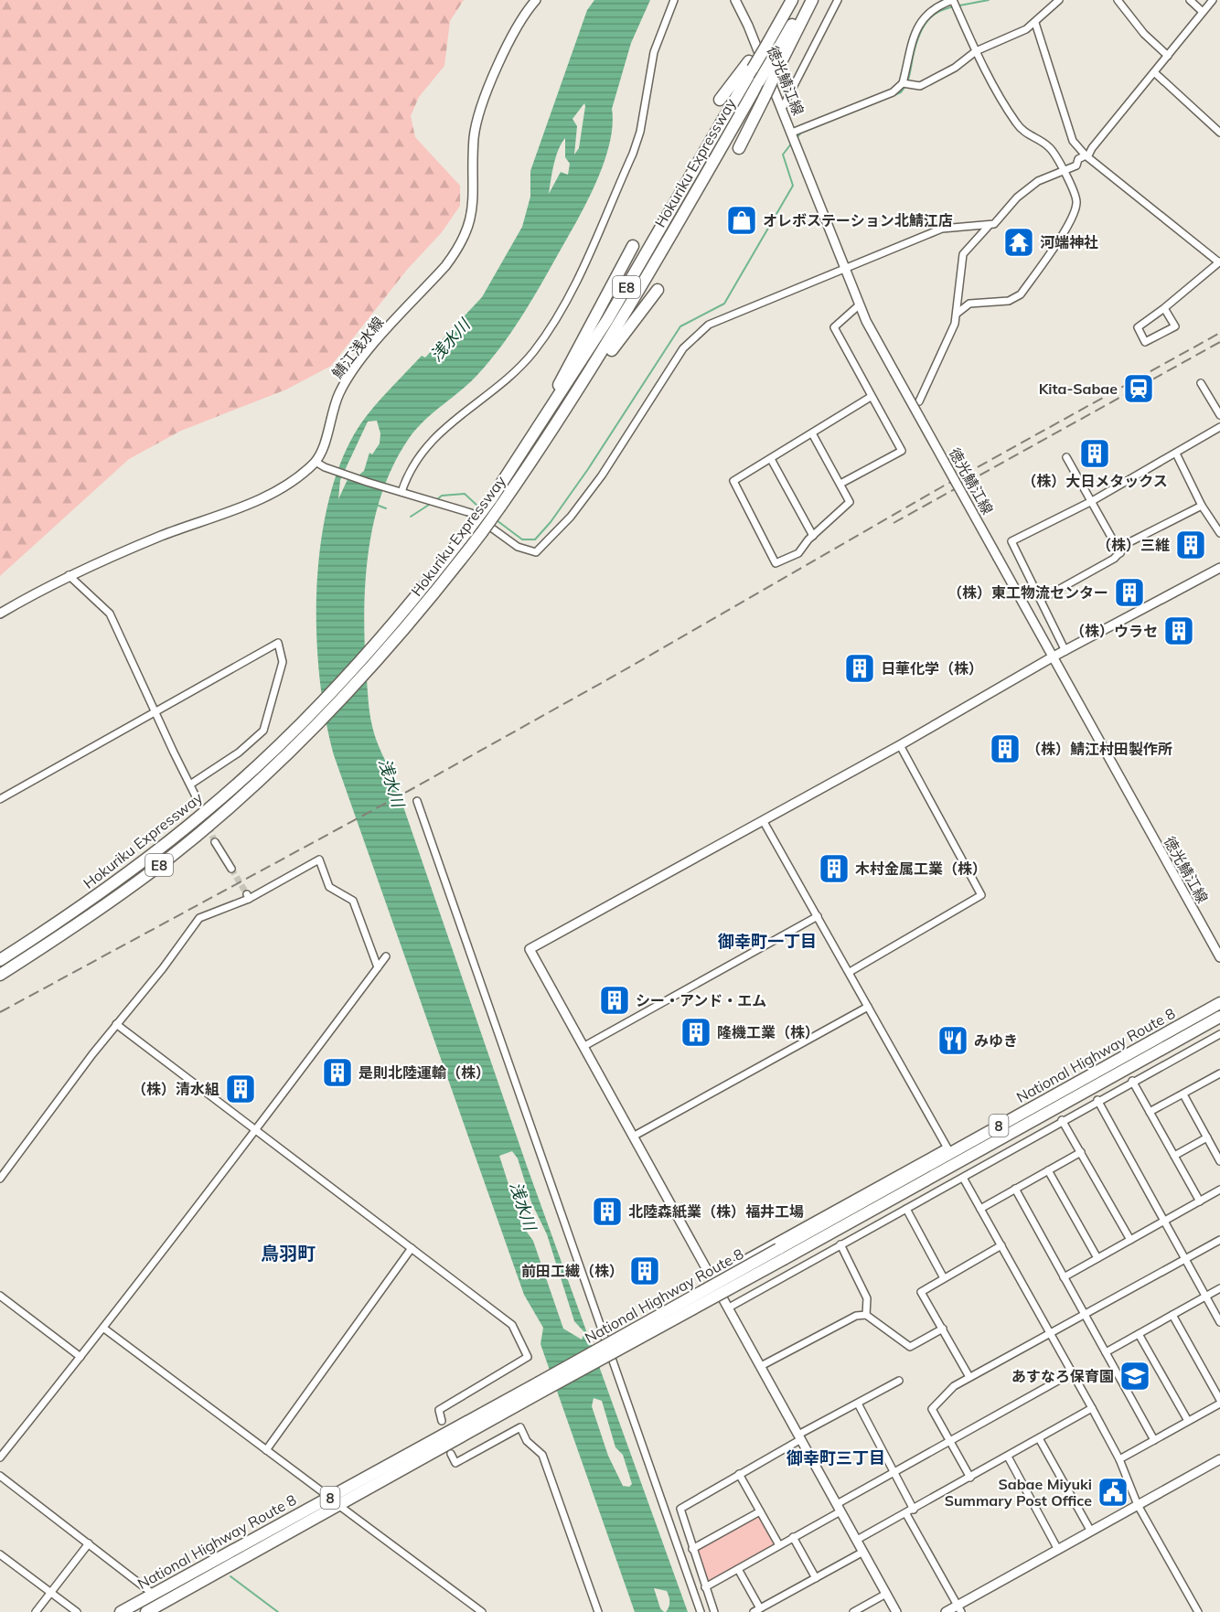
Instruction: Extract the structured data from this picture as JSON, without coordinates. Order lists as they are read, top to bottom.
{
  "streets": {
    "highway": [
      "Hokuriku Expressway",
      "E8",
      "National Highway Route 8",
      "8"
    ],
    "main road": ["徳光鯖江線", "鯖江浅水線"]
  },
  "districts": ["御幸町一丁目", "鳥羽町", "御幸町三丁目"],
  "water": ["浅水川"],
  "places": {
    "shop": ["オレボステーション北鯖江店"],
    "temple": ["河端神社"],
    "station": ["Kita-Sabae"],
    "building": [
      "（株）大日メタックス",
      "（株）三維",
      "（株）東工物流センター",
      "（株）ウラセ",
      "日華化学（株）",
      "（株）鯖江村田製作所",
      "木村金属工業（株）",
      "シー・アンド・エム",
      "隆機工業（株）",
      "是則北陸運輸（株）",
      "（株）清水組",
      "北陸森紙業（株）福井工場",
      "前田工繊（株）"
    ],
    "restaurant": ["みゆき"],
    "school or university": ["あすなろ保育園"],
    "public building": ["Sabae Miyuki Summary Post Office"]
  }
}
